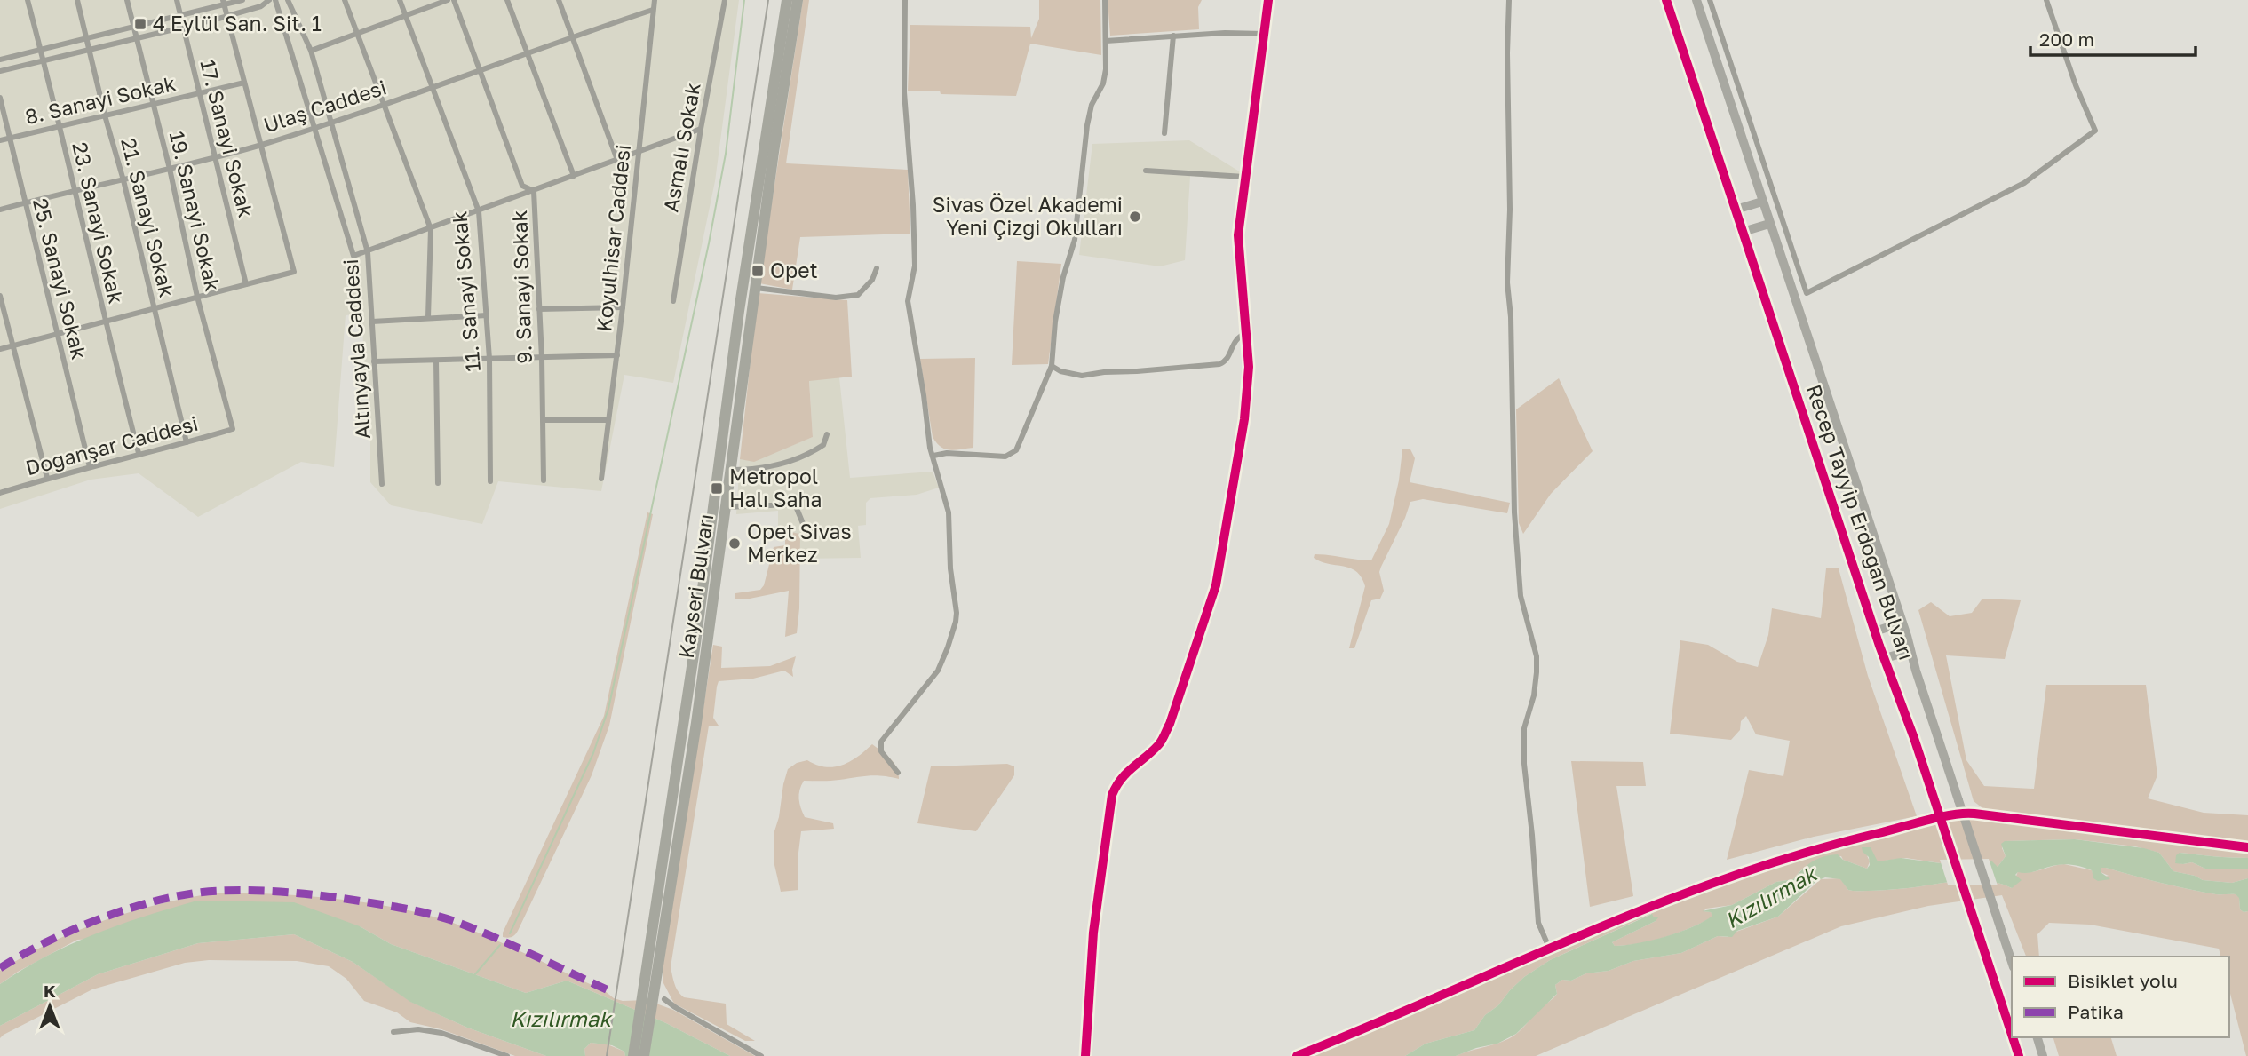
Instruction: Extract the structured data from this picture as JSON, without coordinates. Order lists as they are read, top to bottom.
{
  "streets": {
    "highway": ["Kayseri Bulvarı"],
    "street": [
      "8. Sanayi Sokak",
      "Ulaş Caddesi",
      "17. Sanayi Sokak",
      "Asmalı Sokak",
      "19. Sanayi Sokak",
      "21. Sanayi Sokak",
      "23. Sanayi Sokak",
      "Koyulhisar Caddesi",
      "25. Sanayi Sokak",
      "9. Sanayi Sokak",
      "11. Sanayi Sokak",
      "Altınyayla Caddesi",
      "Doğanşar Caddesi",
      "Recep Tayyip Erdoğan Bulvarı"
    ]
  },
  "crossings": [
    ["8. Sanayi Sokak", "17. Sanayi Sokak"],
    ["8. Sanayi Sokak", "19. Sanayi Sokak"],
    ["8. Sanayi Sokak", "21. Sanayi Sokak"],
    ["8. Sanayi Sokak", "23. Sanayi Sokak"],
    ["8. Sanayi Sokak", "25. Sanayi Sokak"],
    ["Ulaş Caddesi", "17. Sanayi Sokak"],
    ["Ulaş Caddesi", "19. Sanayi Sokak"],
    ["Ulaş Caddesi", "21. Sanayi Sokak"],
    ["Ulaş Caddesi", "23. Sanayi Sokak"],
    ["Ulaş Caddesi", "Koyulhisar Caddesi"],
    ["Ulaş Caddesi", "25. Sanayi Sokak"],
    ["Ulaş Caddesi", "9. Sanayi Sokak"],
    ["Ulaş Caddesi", "11. Sanayi Sokak"],
    ["Ulaş Caddesi", "Altınyayla Caddesi"],
    ["19. Sanayi Sokak", "Doğanşar Caddesi"],
    ["21. Sanayi Sokak", "Doğanşar Caddesi"],
    ["23. Sanayi Sokak", "Doğanşar Caddesi"],
    ["25. Sanayi Sokak", "Doğanşar Caddesi"]
  ],
  "water": ["Kızılırmak"],
  "places": {
    "transit": ["4 Eylül San. Sit. 1", "Opet", "Metropol Halı Saha"],
    "other": ["Sivas Özel Akademi Yeni Çizgi Okulları", "Opet Sivas Merkez"]
  },
  "legend": ["Bisiklet yolu", "Patika"],
  "scale_bar": "200 m",
  "north": "top"
}
